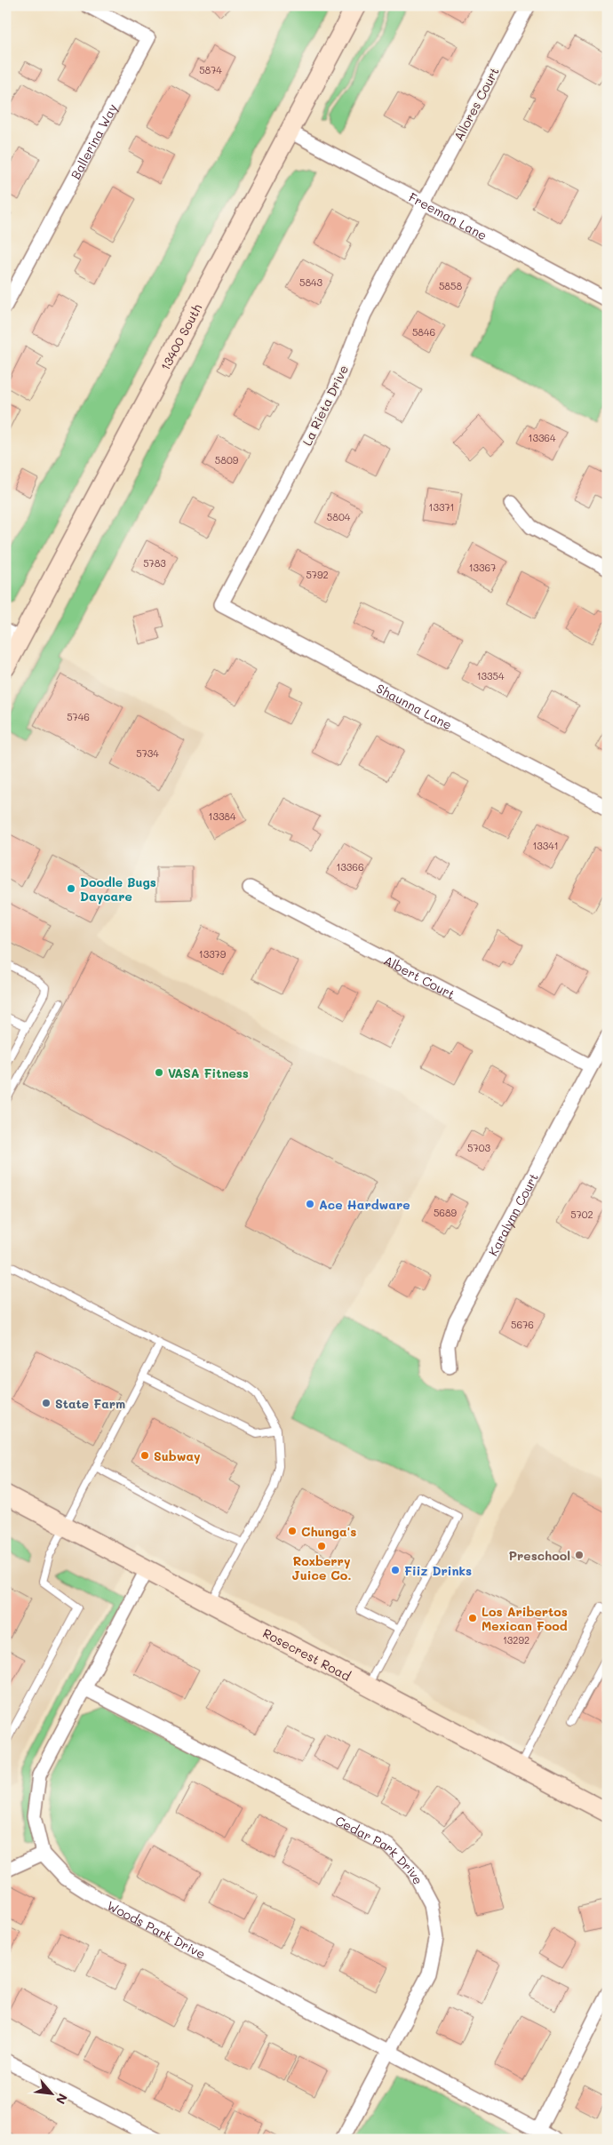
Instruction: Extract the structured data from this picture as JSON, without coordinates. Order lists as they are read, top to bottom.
{
  "streets": {
    "main road": ["13400 South", "Rosecrest Road"],
    "street": [
      "Allores Court",
      "Ballerina Way",
      "Freeman Lane",
      "La Rieta Drive",
      "Shaunna Lane",
      "Albert Court",
      "Karalynn Court",
      "Cedar Park Drive",
      "Woods Park Drive"
    ]
  },
  "crossings": [
    ["Allores Court", "Freeman Lane"],
    ["Allores Court", "La Rieta Drive"],
    ["Freeman Lane", "13400 South"],
    ["Freeman Lane", "La Rieta Drive"],
    ["La Rieta Drive", "Shaunna Lane"],
    ["Albert Court", "Karalynn Court"],
    ["Rosecrest Road", "Woods Park Drive"],
    ["Cedar Park Drive", "Woods Park Drive"]
  ],
  "places": [
    "Doodle Bugs Daycare",
    "VASA Fitness",
    "Ace Hardware",
    "State Farm",
    "Subway",
    "Chunga's",
    "Roxberry Juice Co.",
    "Preschool",
    "Fiiz Drinks",
    "Los Aribertos Mexican Food"
  ],
  "house_numbers": [
    "5874",
    "5843",
    "5858",
    "5846",
    "13364",
    "5809",
    "13371",
    "5804",
    "5783",
    "13367",
    "5792",
    "13354",
    "5746",
    "5734",
    "13384",
    "13341",
    "13366",
    "13379",
    "5703",
    "5689",
    "5702",
    "5676",
    "13292"
  ],
  "north": "bottom right"
}
